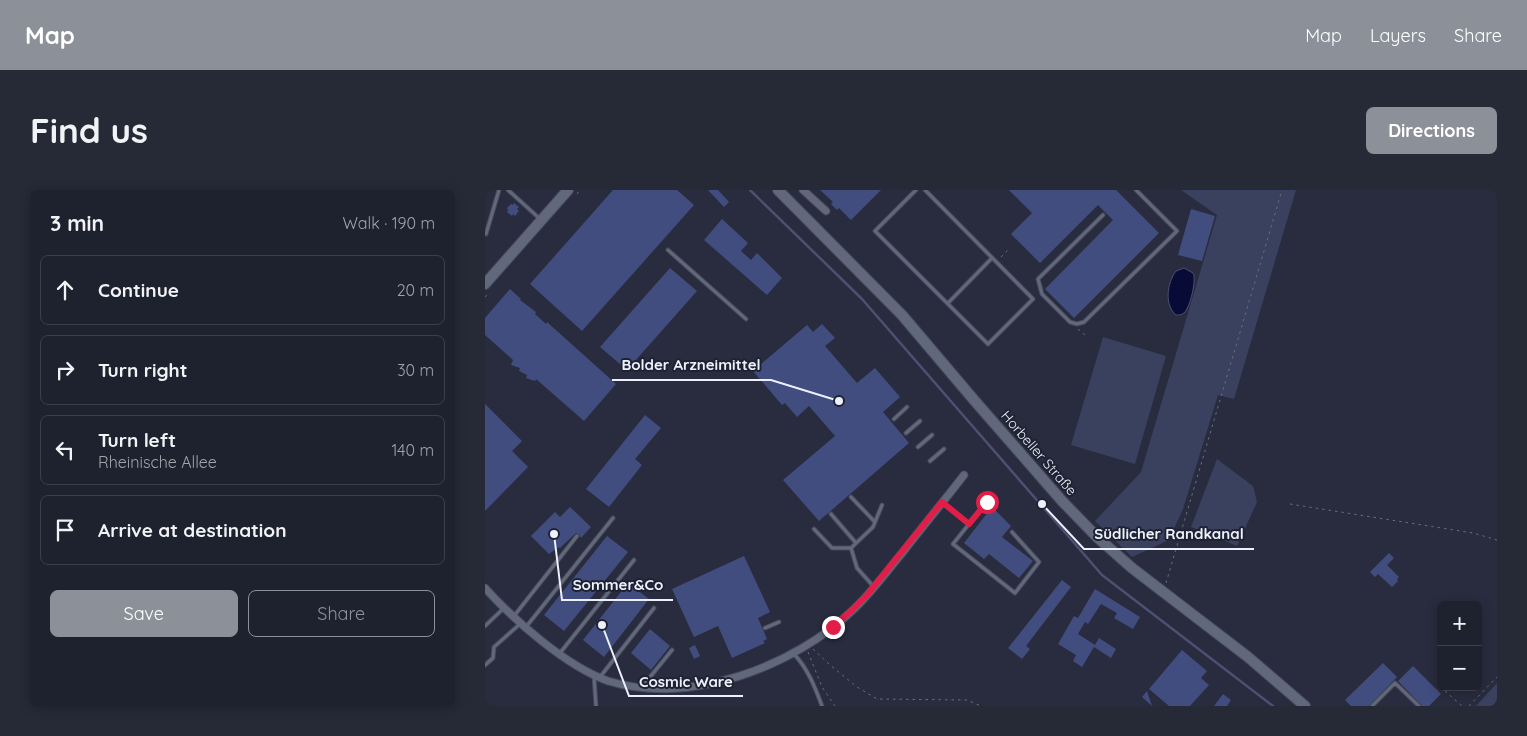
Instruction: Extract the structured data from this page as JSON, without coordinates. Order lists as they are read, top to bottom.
{
  "streets": {
    "main road": ["Horbeller Straße"]
  },
  "places": [
    "Bolder Arzneimittel",
    "Südlicher Randkanal",
    "Sommer&Co",
    "Cosmic Ware"
  ],
  "page": {
    "header": "Map",
    "nav": ["Map", "Layers", "Share"],
    "buttons": [
      "Directions",
      ["Save", "Share"]
    ],
    "title": "Find us",
    "heading": ["3 min", "Walk · 190 m"],
    "list": [
      ["Continue", "20 m"],
      ["Turn right", "30 m"],
      ["Turn left", "Rheinische Allee", "140 m"],
      "Arrive at destination"
    ],
    "map_buttons": ["+", "−"]
  }
}
